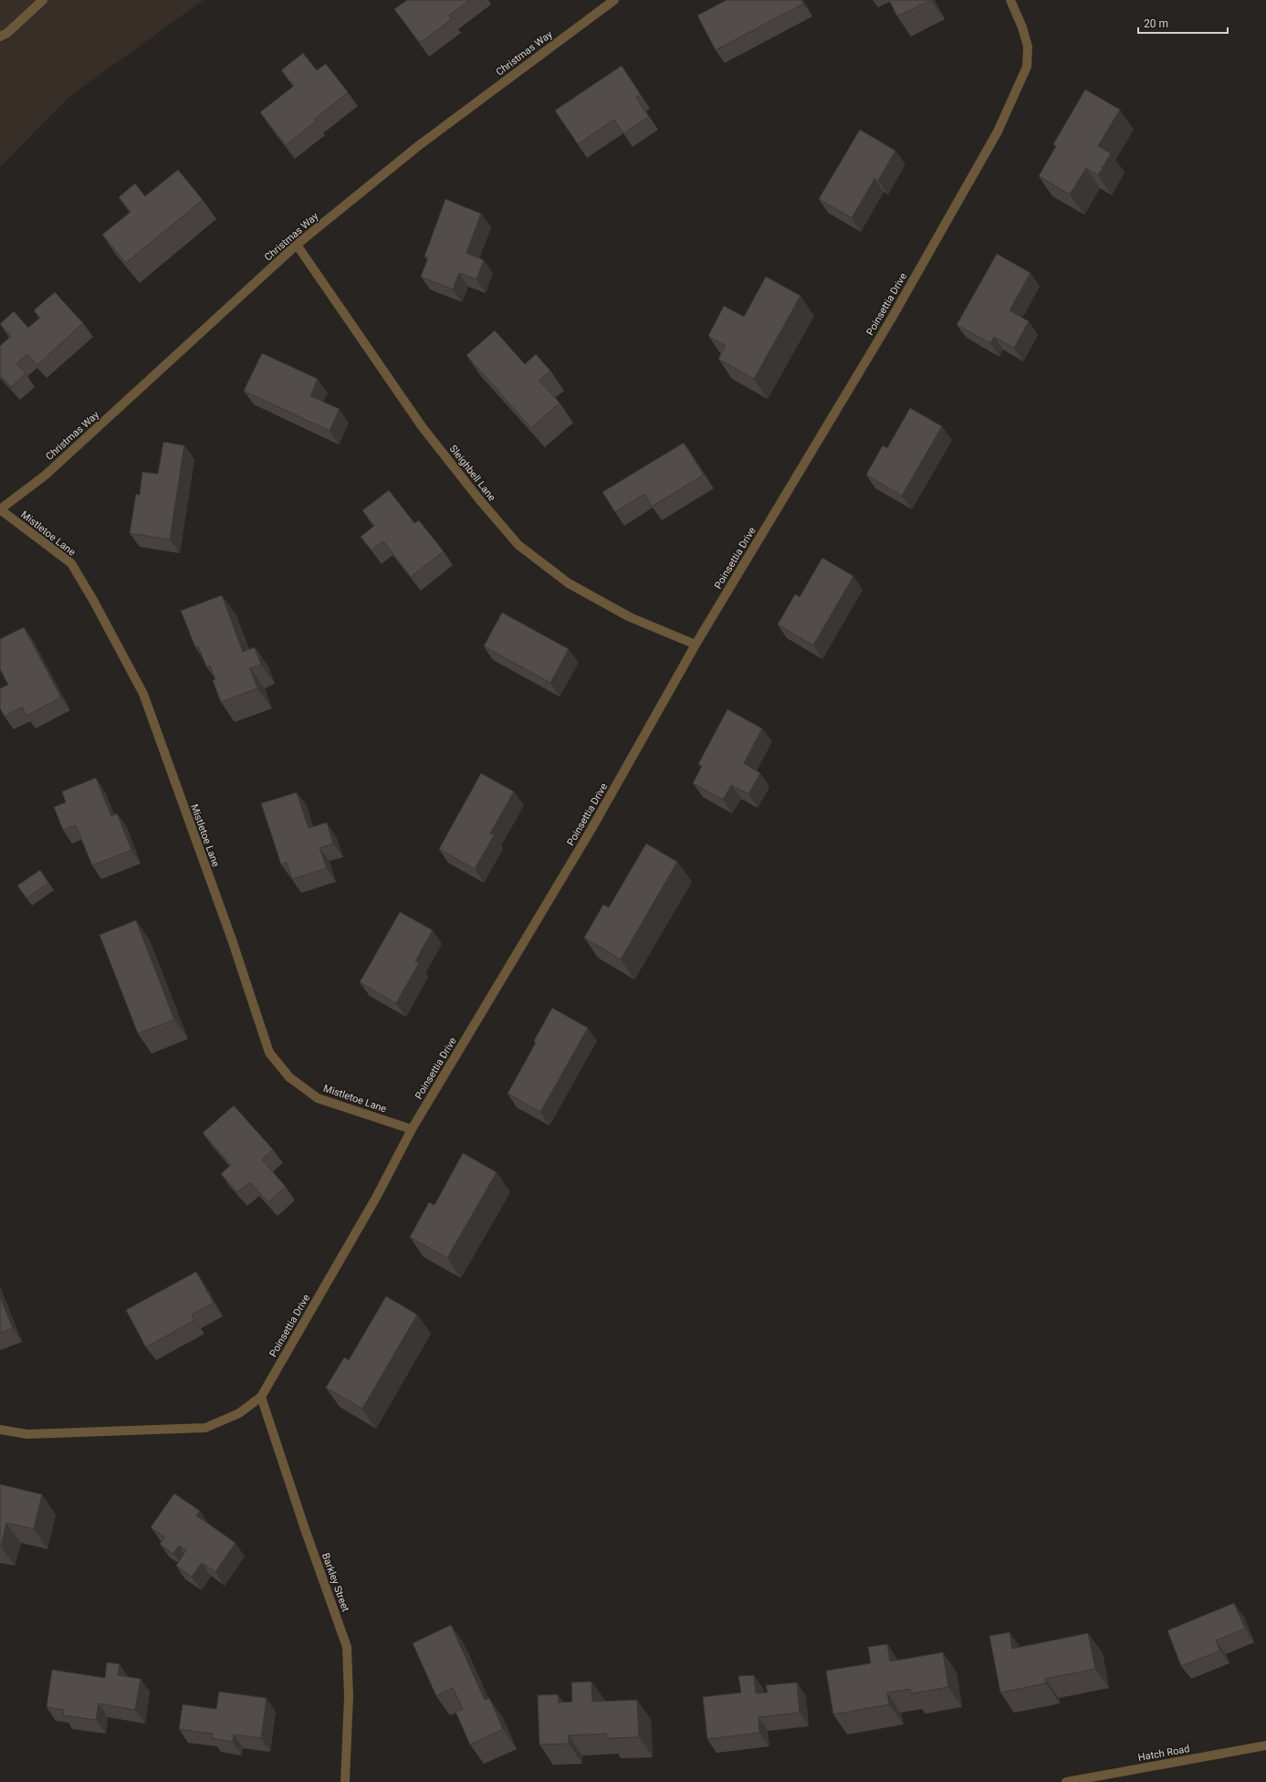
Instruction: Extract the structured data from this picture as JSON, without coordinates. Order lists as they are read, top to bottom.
{
  "streets": {
    "street": [
      "Christmas Way",
      "Poinsettia Drive",
      "Sleighbell Lane",
      "Mistletoe Lane",
      "Barkley Street",
      "Hatch Road"
    ]
  },
  "crossings": [
    ["Christmas Way", "Sleighbell Lane"],
    ["Christmas Way", "Mistletoe Lane"],
    ["Poinsettia Drive", "Sleighbell Lane"],
    ["Poinsettia Drive", "Mistletoe Lane"],
    ["Poinsettia Drive", "Barkley Street"]
  ],
  "scale_bar": "20 m"
}
